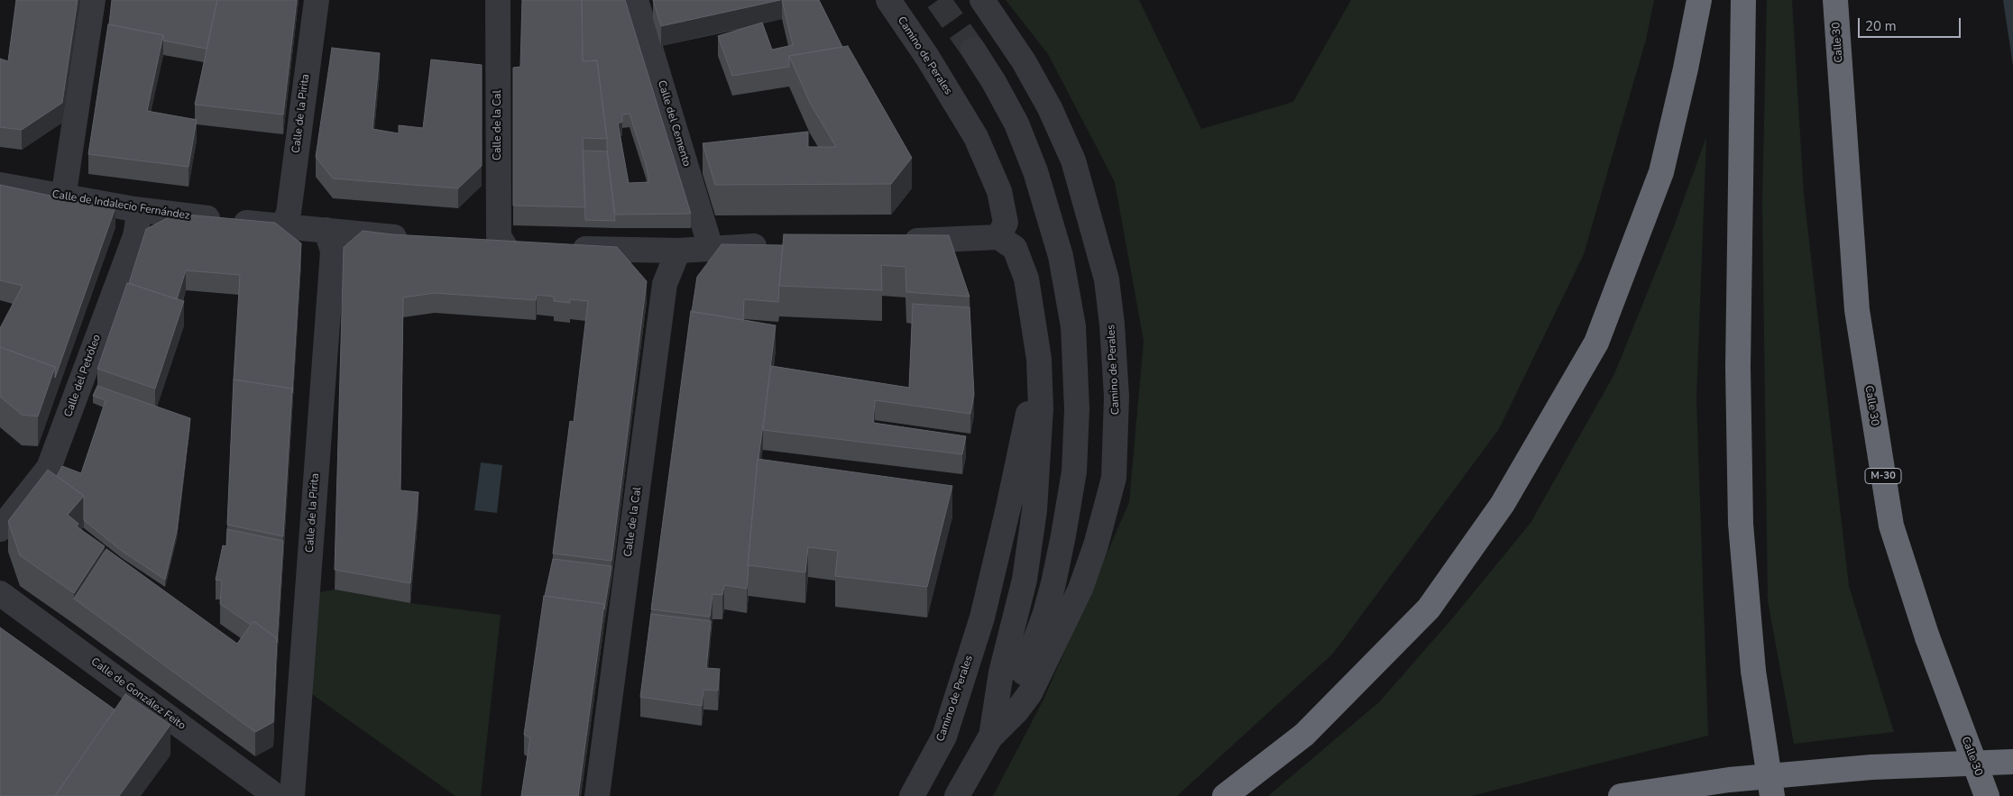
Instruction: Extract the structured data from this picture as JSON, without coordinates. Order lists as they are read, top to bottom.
{
  "streets": {
    "highway": ["Calle 30", "M-30"],
    "street": [
      "Camino de Perales",
      "Calle de la Pirita",
      "Calle del Cemento",
      "Calle de la Cal",
      "Calle de Indalecio Fernández",
      "Calle del Petróleo",
      "Calle de González Feito"
    ]
  },
  "crossings": [
    ["Calle de la Pirita", "Calle de Indalecio Fernández"],
    ["Calle de la Pirita", "Calle de González Feito"],
    ["Calle de Indalecio Fernández", "Calle del Petróleo"]
  ],
  "scale_bar": "20 m"
}
